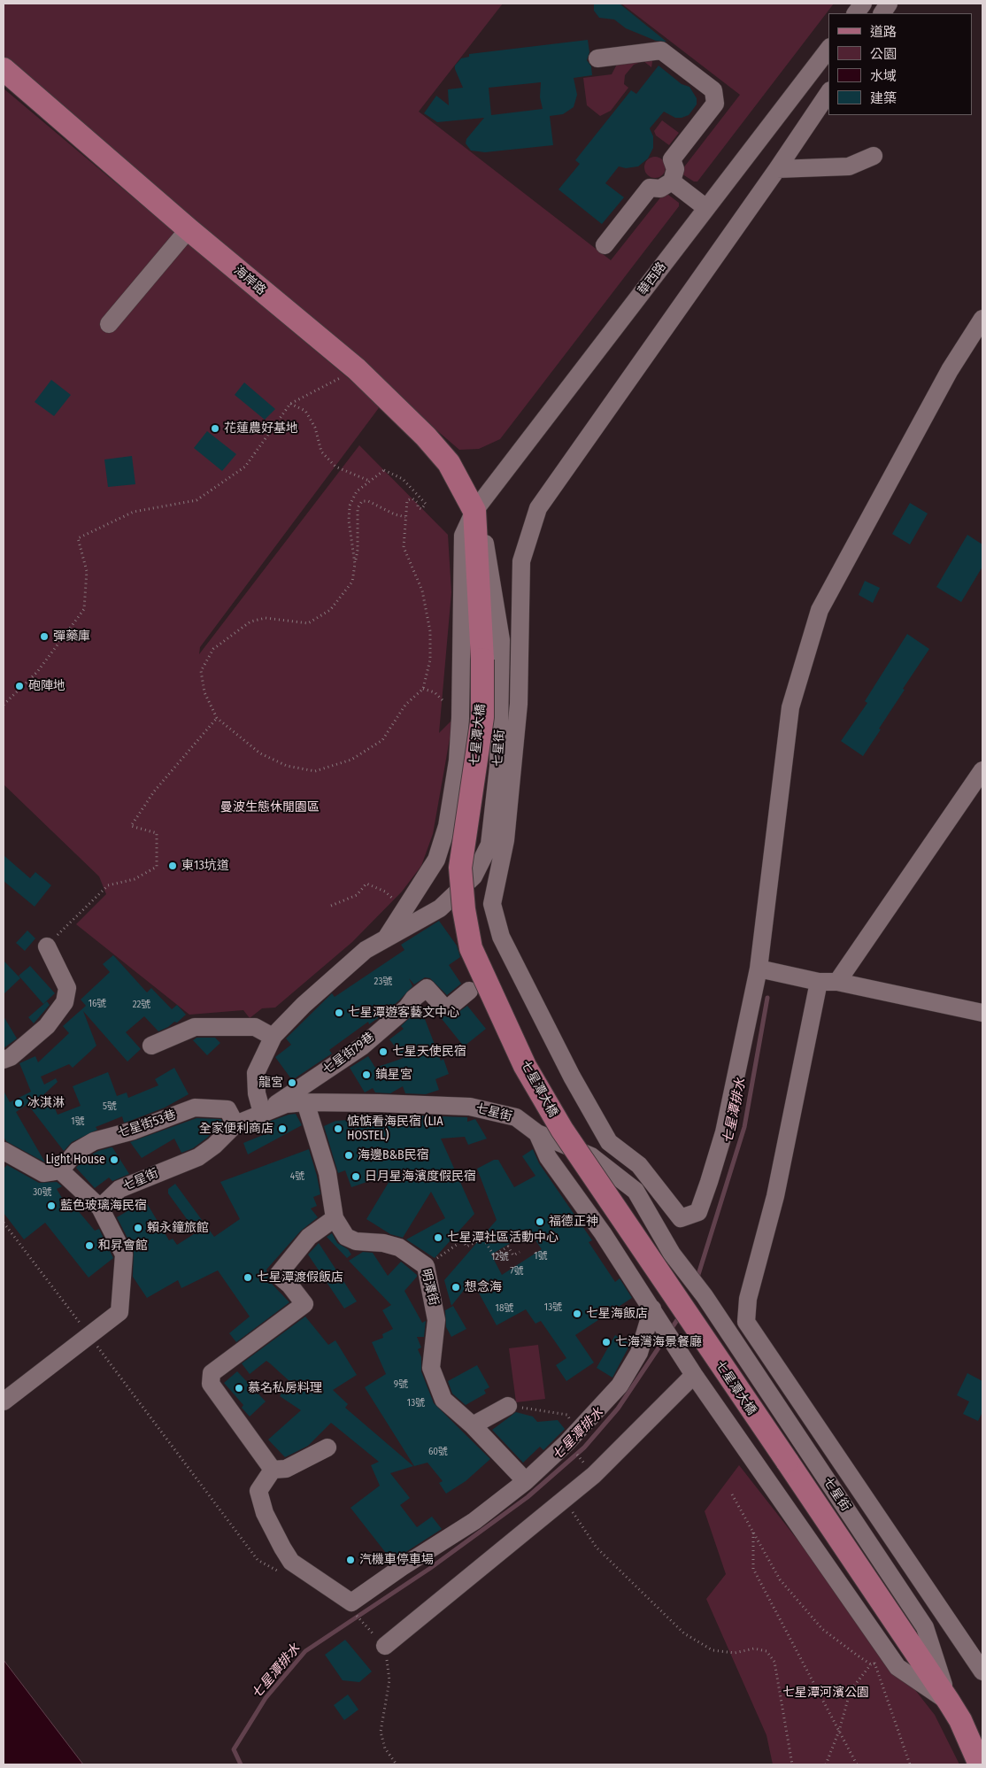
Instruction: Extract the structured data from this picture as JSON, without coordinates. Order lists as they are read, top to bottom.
{
  "streets": {
    "main road": ["海岸路", "七星潭大橋", "七星街"],
    "street": [
      "華西路",
      "七星街79巷",
      "七星街53巷",
      "明潭街"
    ]
  },
  "crossings": [
    ["華西路", "海岸路"],
    ["華西路", "七星潭大橋"],
    ["華西路", "七星街"],
    ["海岸路", "七星潭大橋"],
    ["海岸路", "七星街"],
    ["七星潭大橋", "七星街"],
    ["七星街", "七星街79巷"],
    ["七星街", "七星街53巷"],
    ["七星街", "明潭街"]
  ],
  "water": ["七星潭排水"],
  "parks": ["曼波生態休閒園區", "七星潭河濱公園"],
  "places": [
    "花蓮農好基地",
    "彈藥庫",
    "砲陣地",
    "東13坑道",
    "七星潭遊客藝文中心",
    "七星天使民宿",
    "鎮星宮",
    "龍宮",
    "冰淇淋",
    "全家便利商店",
    "惦惦看海民宿 (LIA HOSTEL)",
    "海邊B&B民宿",
    "Light House",
    "日月星海濱度假民宿",
    "藍色玻璃海民宿",
    "福德正神",
    "賴永鐘旅館",
    "七星潭社區活動中心",
    "和昇會館",
    "七星潭渡假飯店",
    "想念海",
    "七星海飯店",
    "七海灣海景餐廳",
    "慕名私房料理",
    "汽機車停車場"
  ],
  "house_numbers": [
    "23號",
    "16號",
    "22號",
    "5號",
    "1號",
    "4號",
    "30號",
    "1號",
    "12號",
    "7號",
    "13號",
    "18號",
    "9號",
    "13號",
    "60號"
  ],
  "legend": [
    "道路",
    "公園",
    "水域",
    "建築"
  ]
}
